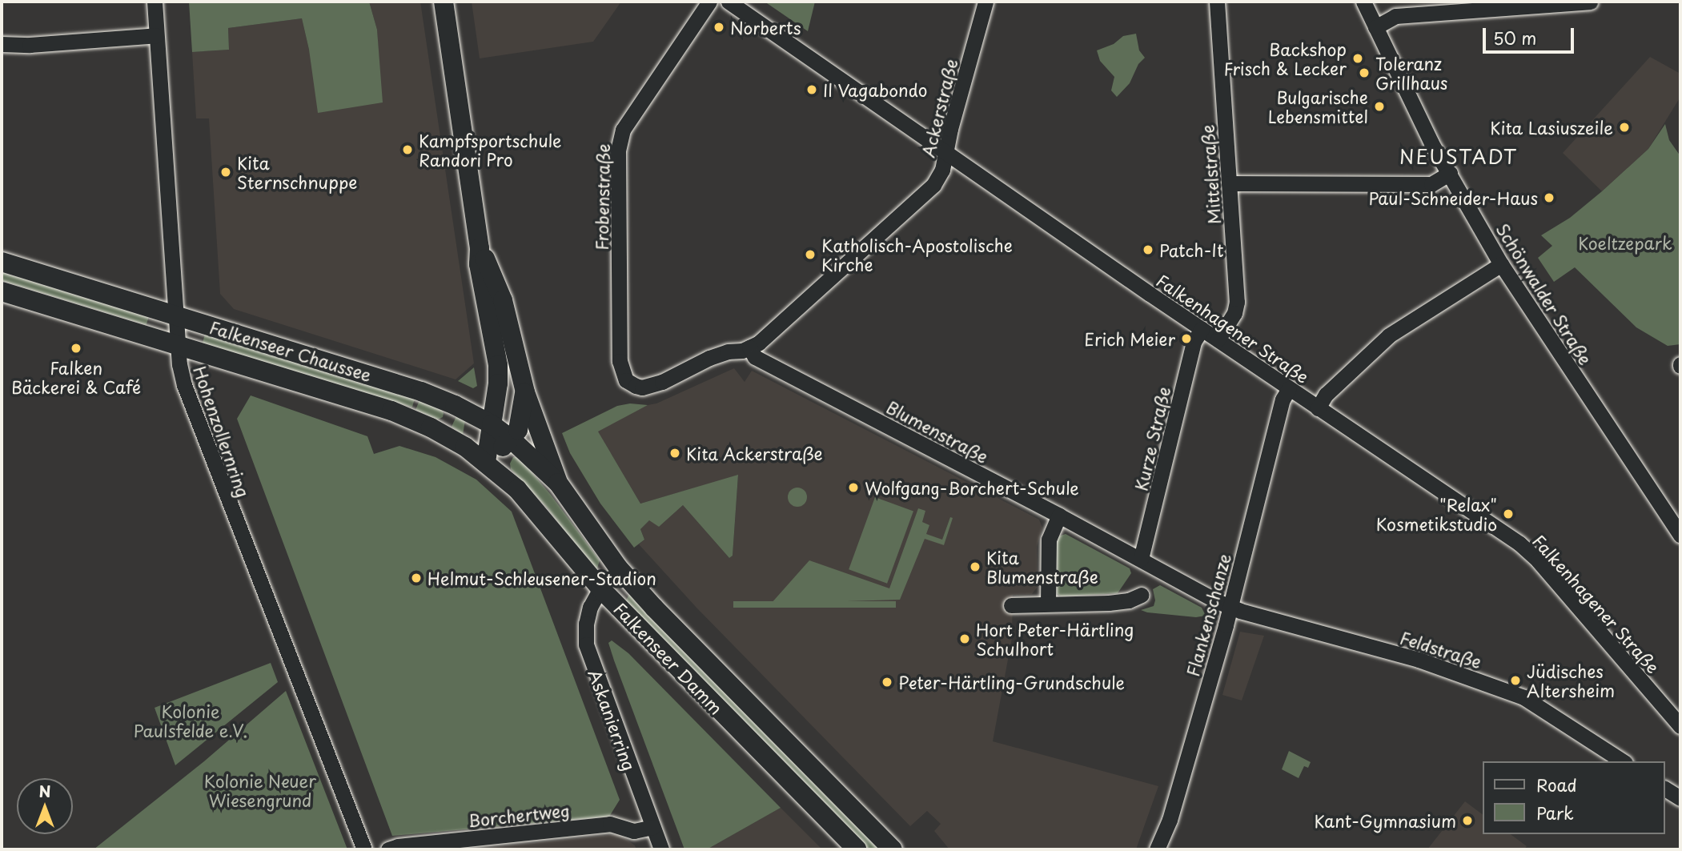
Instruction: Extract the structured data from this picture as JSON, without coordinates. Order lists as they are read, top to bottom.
{
  "streets": {
    "main road": ["Falkenseer Chaussee", "Falkenseer Damm"],
    "street": [
      "Ackerstraße",
      "Mittelstraße",
      "Frobenstraße",
      "Schönwalder Straße",
      "Falkenhagener Straße",
      "Hohenzollernring",
      "Blumenstraße",
      "Kurze Straße",
      "Flankenschanze",
      "Feldstraße",
      "Askanierring",
      "Borchertweg"
    ]
  },
  "crossings": [
    ["Ackerstraße", "Frobenstraße"],
    ["Ackerstraße", "Falkenhagener Straße"],
    ["Ackerstraße", "Blumenstraße"],
    ["Mittelstraße", "Falkenhagener Straße"],
    ["Falkenhagener Straße", "Kurze Straße"],
    ["Falkenhagener Straße", "Flankenschanze"],
    ["Falkenseer Chaussee", "Hohenzollernring"],
    ["Falkenseer Chaussee", "Falkenseer Damm"],
    ["Blumenstraße", "Kurze Straße"],
    ["Blumenstraße", "Flankenschanze"],
    ["Blumenstraße", "Feldstraße"],
    ["Flankenschanze", "Feldstraße"],
    ["Falkenseer Damm", "Askanierring"],
    ["Askanierring", "Borchertweg"]
  ],
  "districts": ["NEUSTADT"],
  "parks": ["Koeltzepark", "Kolonie Paulsfelde e.V.", "Kolonie Neuer Wiesengrund"],
  "places": [
    "Norberts",
    "Backshop Frisch & Lecker",
    "Toleranz Grillhaus",
    "Il Vagabondo",
    "Bulgarische Lebensmittel",
    "Kita Lasiuszeile",
    "Kampfsportschule Randori Pro",
    "Kita Sternschnuppe",
    "Paul-Schneider-Haus",
    "Patch-It",
    "Katholisch-Apostolische Kirche",
    "Erich Meier",
    "Falken Bäckerei & Café",
    "Kita Ackerstraße",
    "Wolfgang-Borchert-Schule",
    "\"Relax\" Kosmetikstudio",
    "Kita Blumenstraße",
    "Helmut-Schleusener-Stadion",
    "Hort Peter-Härtling Schulhort",
    "Jüdisches Altersheim",
    "Peter-Härtling-Grundschule",
    "Kant-Gymnasium"
  ],
  "legend": ["Road", "Park"],
  "scale_bar": "50 m",
  "north": "top"
}
